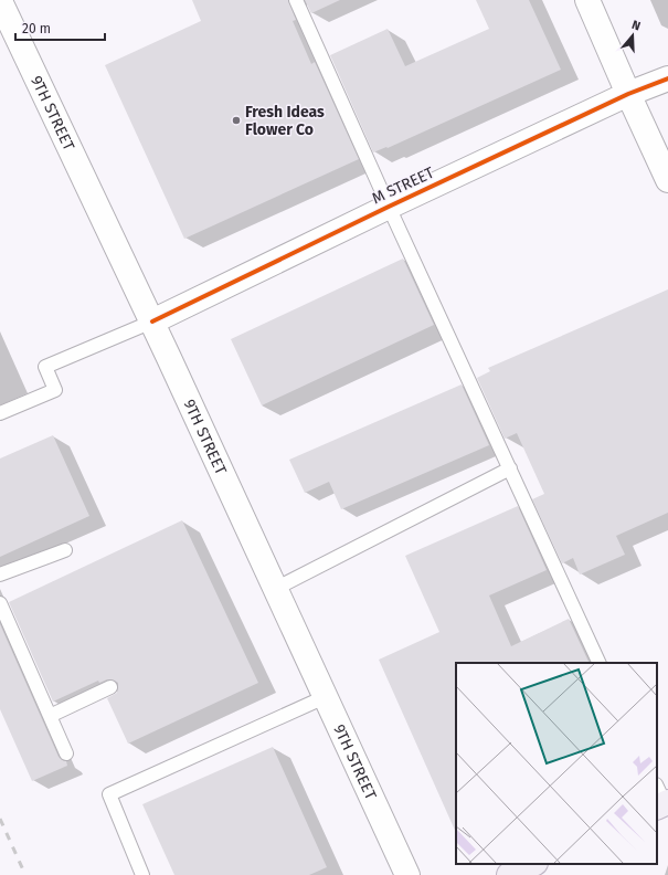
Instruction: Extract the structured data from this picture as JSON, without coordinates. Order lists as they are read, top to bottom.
{
  "streets": {
    "main road": ["9TH STREET", "M STREET"]
  },
  "crossings": [
    ["9TH STREET", "M STREET"]
  ],
  "places": ["Fresh Ideas Flower Co"],
  "scale_bar": "20 m",
  "north": "top"
}
